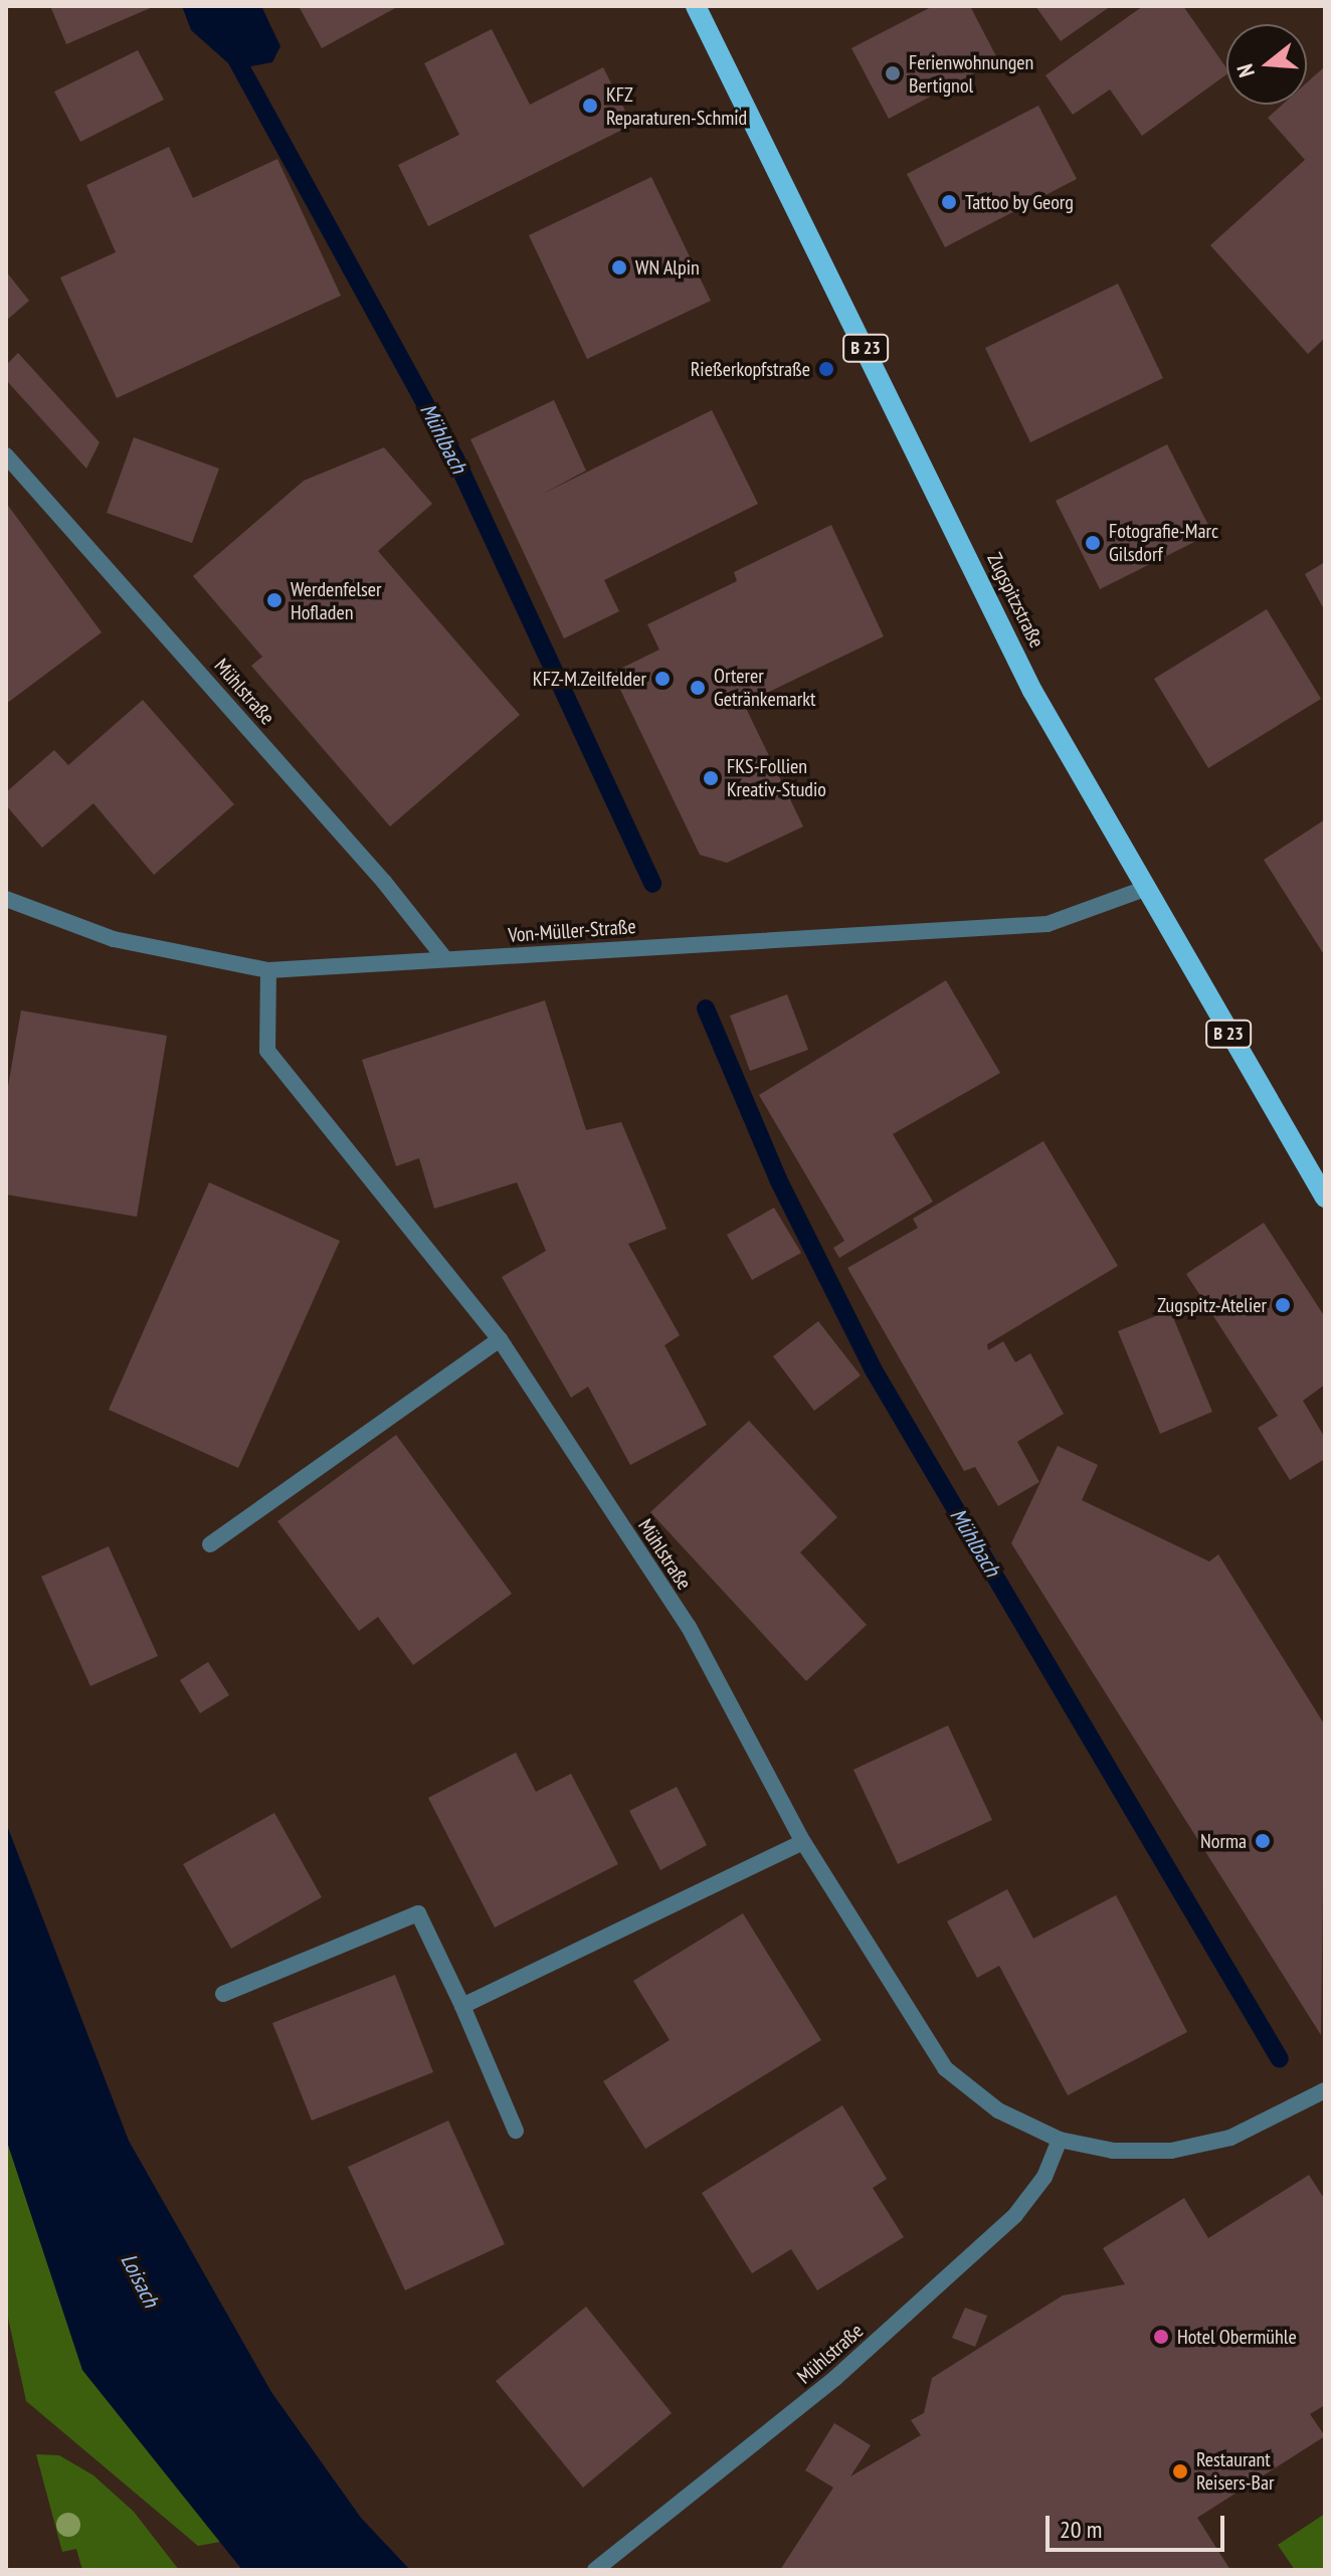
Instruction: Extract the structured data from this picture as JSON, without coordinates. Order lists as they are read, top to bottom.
{
  "streets": {
    "main road": ["B 23", "Zugspitzstraße"],
    "street": ["Mühlstraße", "Von-Müller-Straße"]
  },
  "crossings": [
    ["Zugspitzstraße", "Von-Müller-Straße"],
    ["Mühlstraße", "Von-Müller-Straße"]
  ],
  "water": ["Mühlbach", "Loisach"],
  "places": [
    "Ferienwohnungen Bertignol",
    "KFZ Reparaturen-Schmid",
    "Tattoo by Georg",
    "WN Alpin",
    "Rießerkopfstraße",
    "Fotografie-Marc Gilsdorf",
    "Werdenfelser Hofladen",
    "KFZ-M.Zeilfelder",
    "Orterer Getränkemarkt",
    "FKS-Follien Kreativ-Studio",
    "Zugspitz-Atelier",
    "Norma",
    "Hotel Obermühle",
    "Restaurant Reisers-Bar"
  ],
  "scale_bar": "20 m",
  "north": "left"
}
